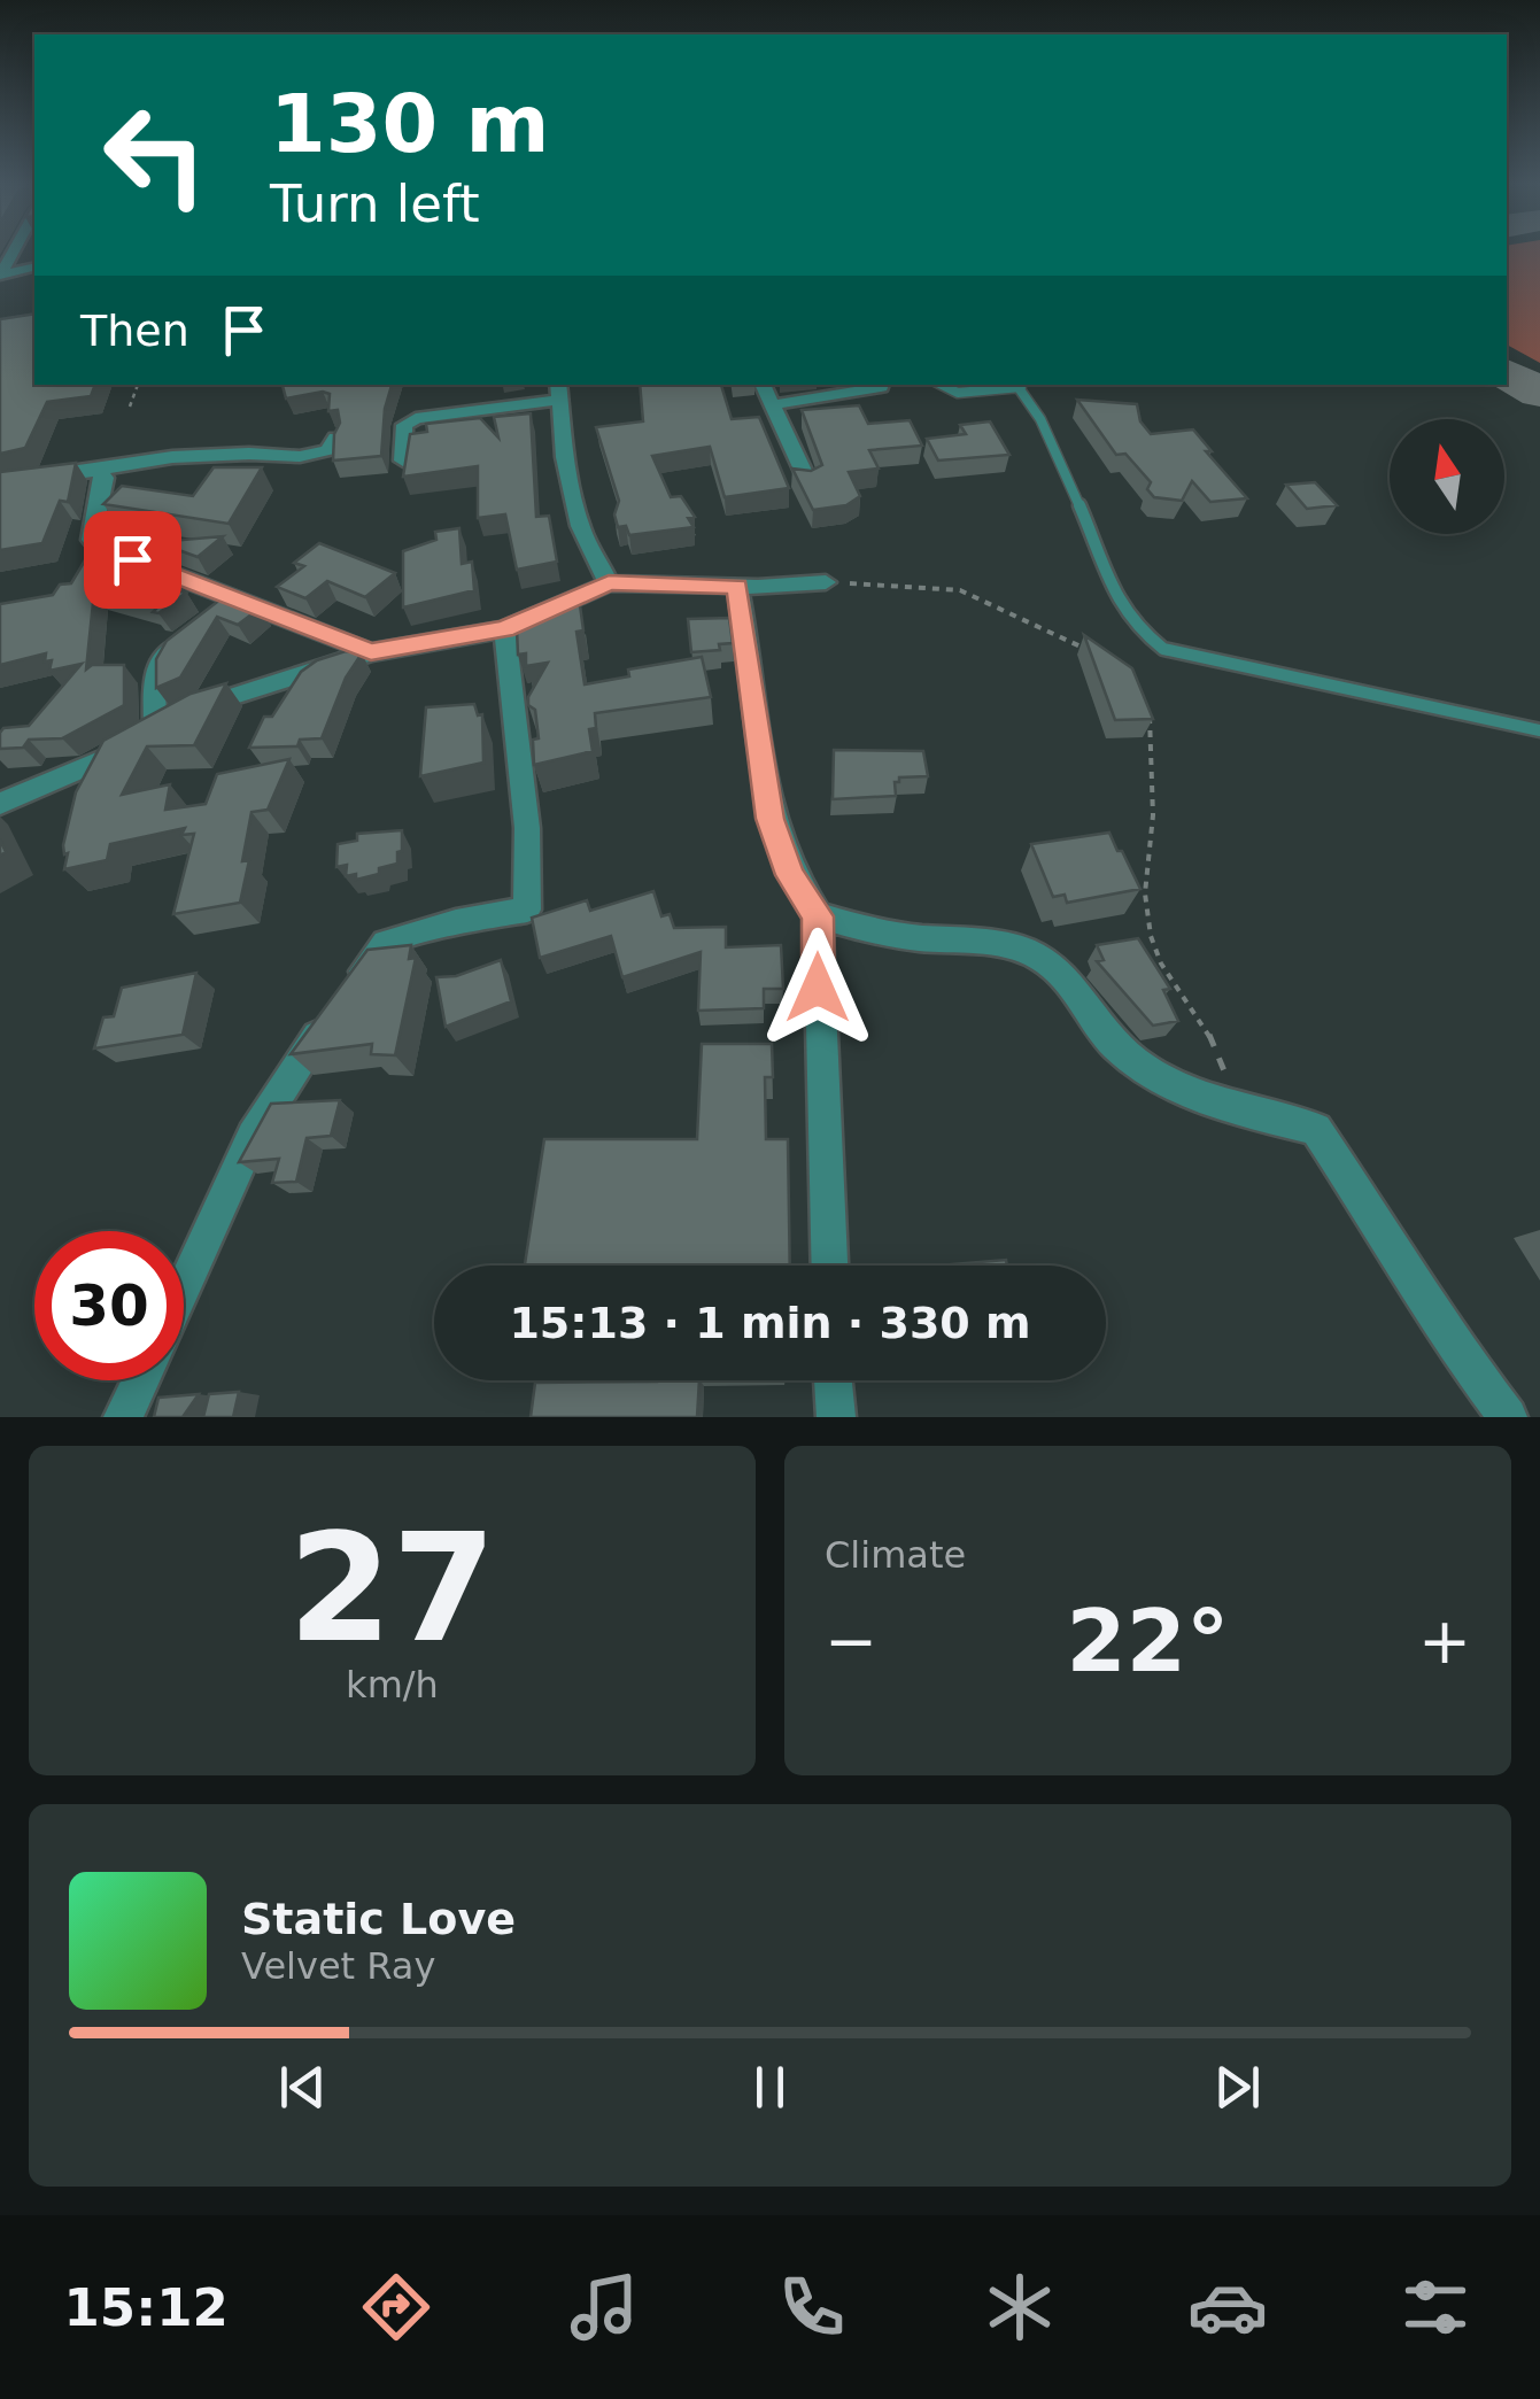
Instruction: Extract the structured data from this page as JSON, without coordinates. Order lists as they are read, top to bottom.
{
  "north": "top",
  "page": {
    "turn": ["130 m", "Turn left"],
    "then": "Then",
    "limit": "30",
    "trip": "15:13 · 1 min · 330 m",
    "tile": [
      ["27", "km/h"],
      "Climate"
    ],
    "heat": ["−", "22°", "+"],
    "song": ["Static Love", "Velvet Ray"],
    "tabs": "15:12"
  }
}
